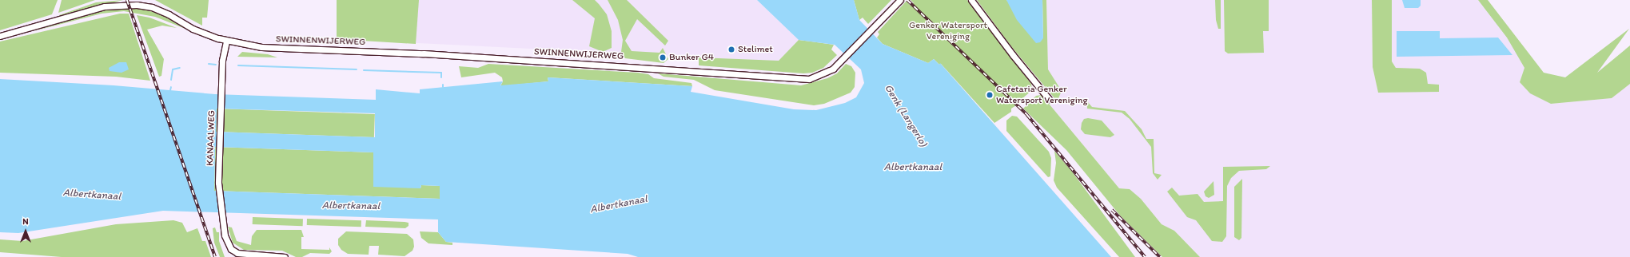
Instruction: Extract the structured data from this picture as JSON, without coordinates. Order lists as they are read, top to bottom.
{
  "streets": {
    "street": ["SWINNENWIJERWEG", "KANAALWEG"]
  },
  "crossings": [
    ["SWINNENWIJERWEG", "KANAALWEG"]
  ],
  "water": ["Genk (Langerlo)", "Albertkanaal"],
  "parks": ["Genker Watersport Vereniging"],
  "places": ["Stelimet", "Bunker G4", "Cafetaria Genker Watersport Vereniging"],
  "north": "top"
}
